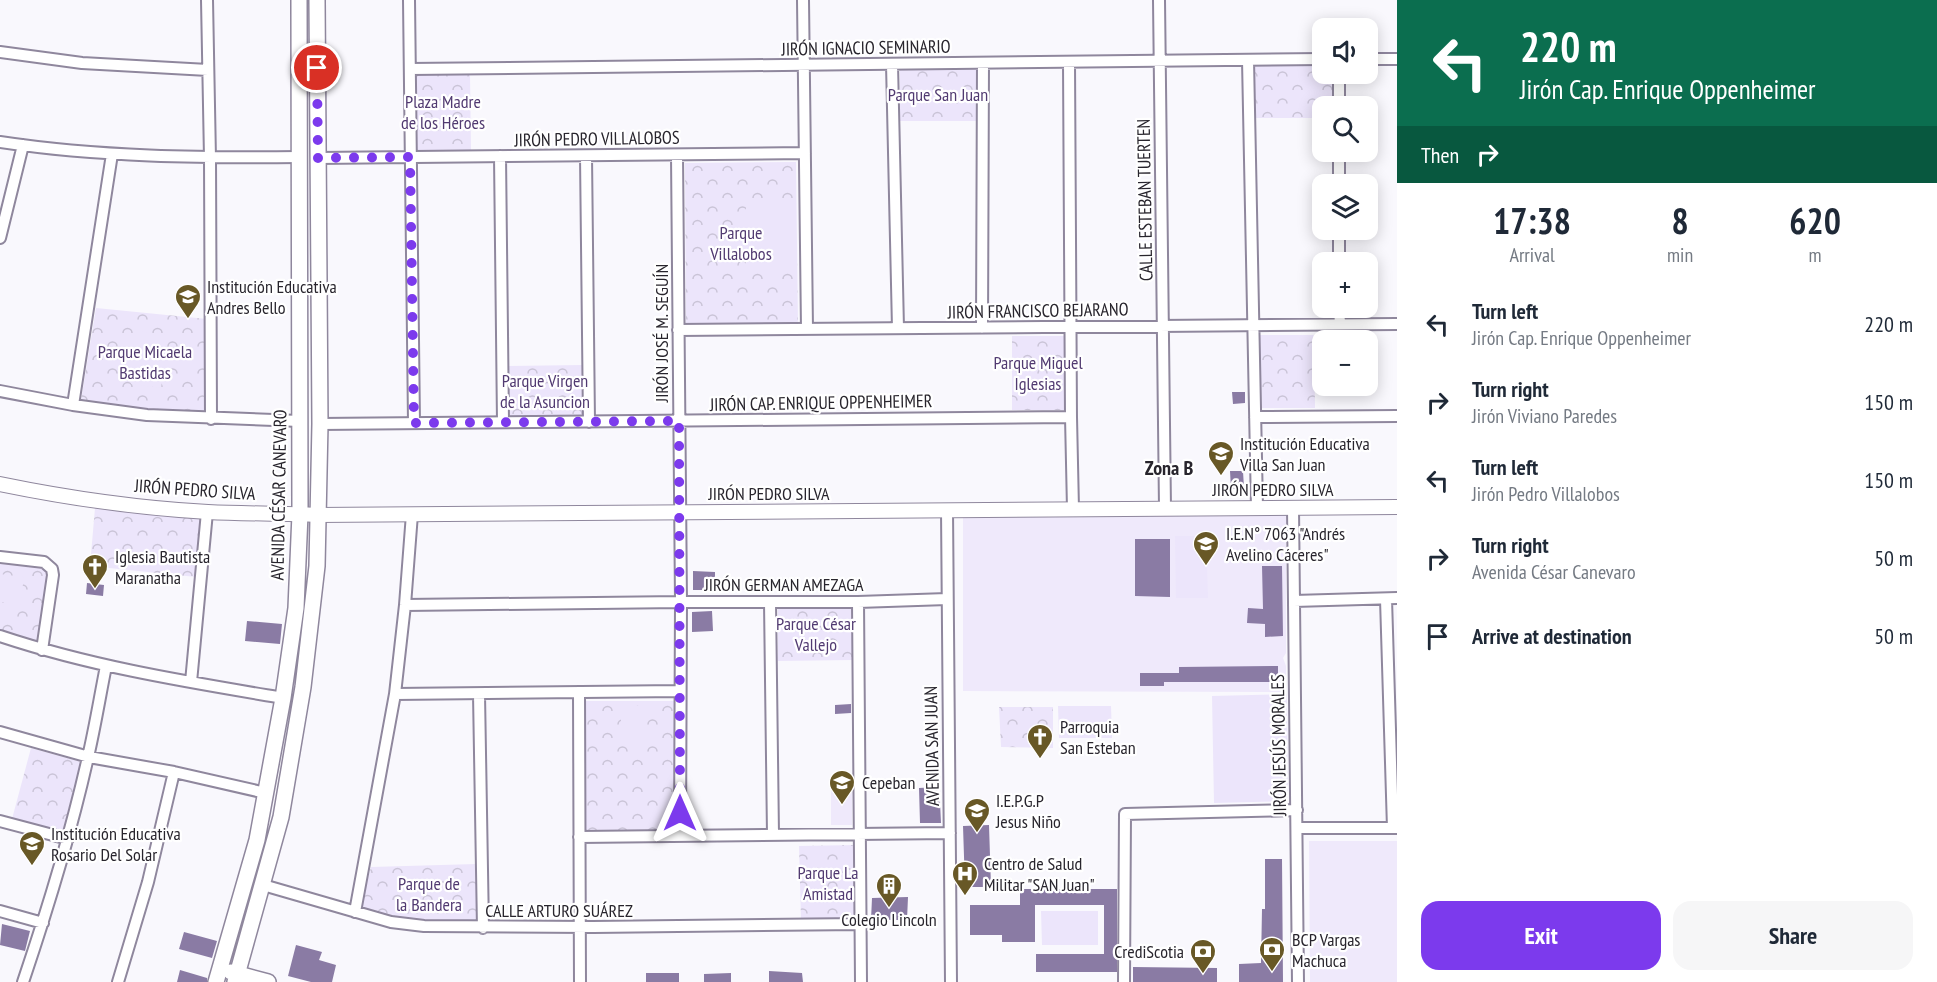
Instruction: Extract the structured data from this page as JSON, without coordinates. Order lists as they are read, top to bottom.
{
  "streets": {
    "main road": ["AVENIDA CÉSAR CANEVARO"],
    "street": [
      "JIRÓN IGNACIO SEMINARIO",
      "JIRÓN PEDRO VILLALOBOS",
      "CALLE ESTEBAN TUERTEN",
      "JIRÓN FRANCISCO BEJARANO",
      "JIRÓN JOSÉ M. SEGUÍN",
      "JIRÓN CAP. ENRIQUE OPPENHEIMER",
      "JIRÓN PEDRO SILVA",
      "JIRÓN GERMAN AMEZAGA",
      "JIRÓN JESÚS MORALES",
      "AVENIDA SAN JUAN",
      "CALLE ARTURO SUÁREZ"
    ]
  },
  "crossings": [
    ["JIRÓN IGNACIO SEMINARIO", "CALLE ESTEBAN TUERTEN"],
    ["JIRÓN PEDRO VILLALOBOS", "JIRÓN JOSÉ M. SEGUÍN"],
    ["JIRÓN PEDRO VILLALOBOS", "AVENIDA CÉSAR CANEVARO"],
    ["CALLE ESTEBAN TUERTEN", "JIRÓN FRANCISCO BEJARANO"],
    ["CALLE ESTEBAN TUERTEN", "JIRÓN PEDRO SILVA"],
    ["JIRÓN FRANCISCO BEJARANO", "JIRÓN JOSÉ M. SEGUÍN"],
    ["JIRÓN JOSÉ M. SEGUÍN", "JIRÓN CAP. ENRIQUE OPPENHEIMER"],
    ["JIRÓN JOSÉ M. SEGUÍN", "JIRÓN PEDRO SILVA"],
    ["JIRÓN JOSÉ M. SEGUÍN", "JIRÓN GERMAN AMEZAGA"],
    ["JIRÓN CAP. ENRIQUE OPPENHEIMER", "AVENIDA CÉSAR CANEVARO"],
    ["JIRÓN PEDRO SILVA", "AVENIDA CÉSAR CANEVARO"],
    ["JIRÓN PEDRO SILVA", "JIRÓN JESÚS MORALES"],
    ["JIRÓN PEDRO SILVA", "AVENIDA SAN JUAN"],
    ["AVENIDA CÉSAR CANEVARO", "CALLE ARTURO SUÁREZ"],
    ["JIRÓN GERMAN AMEZAGA", "AVENIDA SAN JUAN"]
  ],
  "districts": ["Zona B"],
  "parks": [
    "Parque San Juan",
    "Plaza Madre de los Héroes",
    "Parque Villalobos",
    "Parque Micaela Bastidas",
    "Parque Miguel Iglesias",
    "Parque Virgen de la Asuncion",
    "Parque César Vallejo",
    "Parque La Amistad",
    "Parque de la Bandera"
  ],
  "places": {
    "school or university": [
      "Institución Educativa Andres Bello",
      "Institución Educativa Villa San Juan",
      "I.E.N° 7063 \"Andrés Avelino Cáceres\"",
      "Cepeban",
      "I.E.P.G.P Jesus Niño",
      "Institución Educativa Rosario Del Solar"
    ],
    "church": ["Iglesia Bautista Maranatha", "Parroquia San Esteban"],
    "hospital": ["Centro de Salud Militar \"SAN Juan\""],
    "building": ["Colegio Lincoln"],
    "bank": ["BCP Vargas Machuca", "CrediScotia"]
  },
  "page": {
    "turn": ["220 m", "Jirón Cap. Enrique Oppenheimer"],
    "map_buttons": ["+", "−"],
    "then": "Then",
    "eta": [
      "17:38",
      "Arrival",
      "8",
      "min",
      "620",
      "m"
    ],
    "list": [
      {
        "name": "Turn left",
        "note": "Jirón Cap. Enrique Oppenheimer",
        "value": "220 m"
      },
      {
        "name": "Turn right",
        "note": "Jirón Viviano Paredes",
        "value": "150 m"
      },
      {
        "name": "Turn left",
        "note": "Jirón Pedro Villalobos",
        "value": "150 m"
      },
      {
        "name": "Turn right",
        "note": "Avenida César Canevaro",
        "value": "50 m"
      },
      {
        "name": "Arrive at destination",
        "value": "50 m"
      }
    ],
    "buttons": ["Exit", "Share"]
  }
}
